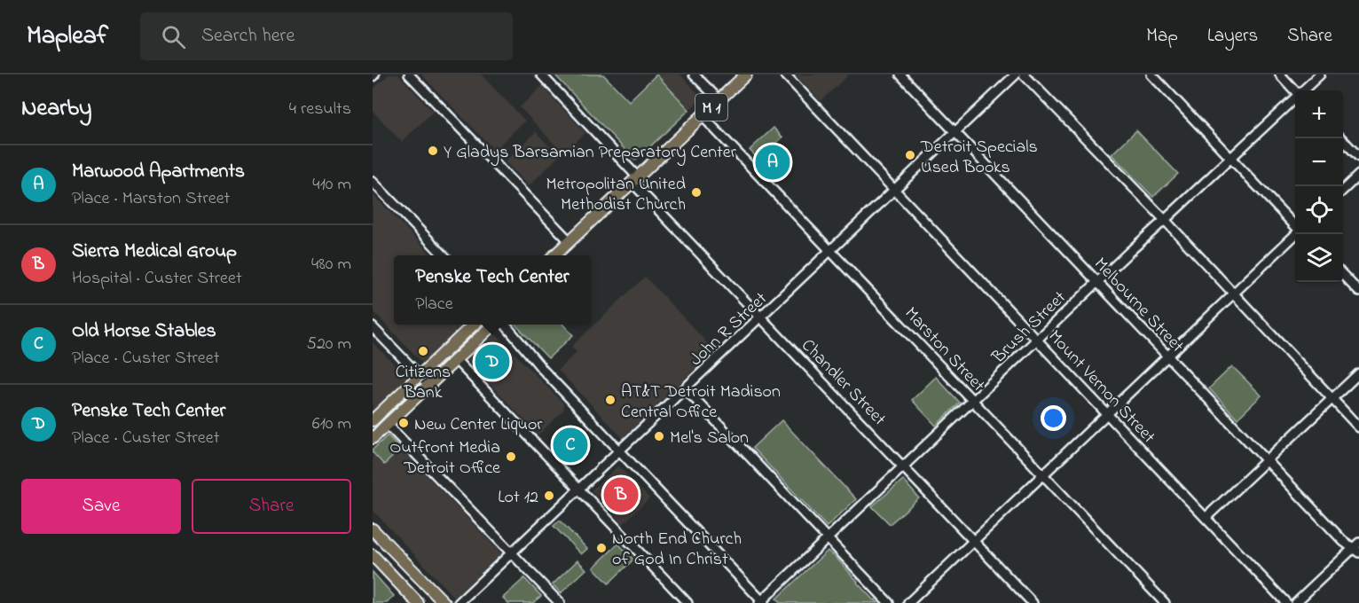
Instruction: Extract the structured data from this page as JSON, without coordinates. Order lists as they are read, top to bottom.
{
  "streets": {
    "main road": ["M 1"],
    "street": [
      "Melbourne Street",
      "Brush Street",
      "John R Street",
      "Marston Street",
      "Chandler Street",
      "Mount Vernon Street"
    ]
  },
  "crossings": [
    ["M 1", "Marston Street"],
    ["M 1", "Chandler Street"],
    ["Melbourne Street", "Brush Street"],
    ["Melbourne Street", "John R Street"],
    ["Brush Street", "Marston Street"],
    ["Brush Street", "Chandler Street"],
    ["Brush Street", "Mount Vernon Street"],
    ["John R Street", "Marston Street"],
    ["John R Street", "Chandler Street"],
    ["John R Street", "Mount Vernon Street"]
  ],
  "places": [
    "Y Gladys Barsamian Preparatory Center",
    "Detroit Specials Used Books",
    "Metropolitan United Methodist Church",
    "Citizens Bank",
    "AT&T Detroit Madison Central Office",
    "New Center Liquor",
    "Mel's Salon",
    "Outfront Media Detroit Office",
    "Lot 12",
    "North End Church of God In Christ"
  ],
  "page": {
    "header": "Mapleaf",
    "search": "Search here",
    "nav": ["Map", "Layers", "Share"],
    "heading": ["Nearby", "4 results"],
    "map_buttons": ["+", "−"],
    "pins": [
      "A",
      "D",
      "C",
      "B"
    ],
    "list": [
      {
        "mark": "A",
        "name": "Marwood Apartments",
        "note": "Place · Marston Street",
        "value": "410 m"
      },
      {
        "mark": "B",
        "name": "Sierra Medical Group",
        "note": "Hospital · Custer Street",
        "value": "480 m"
      },
      {
        "mark": "C",
        "name": "Old Horse Stables",
        "note": "Place · Custer Street",
        "value": "520 m"
      },
      {
        "mark": "D",
        "name": "Penske Tech Center",
        "note": "Place · Custer Street",
        "value": "610 m"
      }
    ],
    "popup": ["Penske Tech Center", "Place"],
    "buttons": ["Save", "Share"]
  }
}
